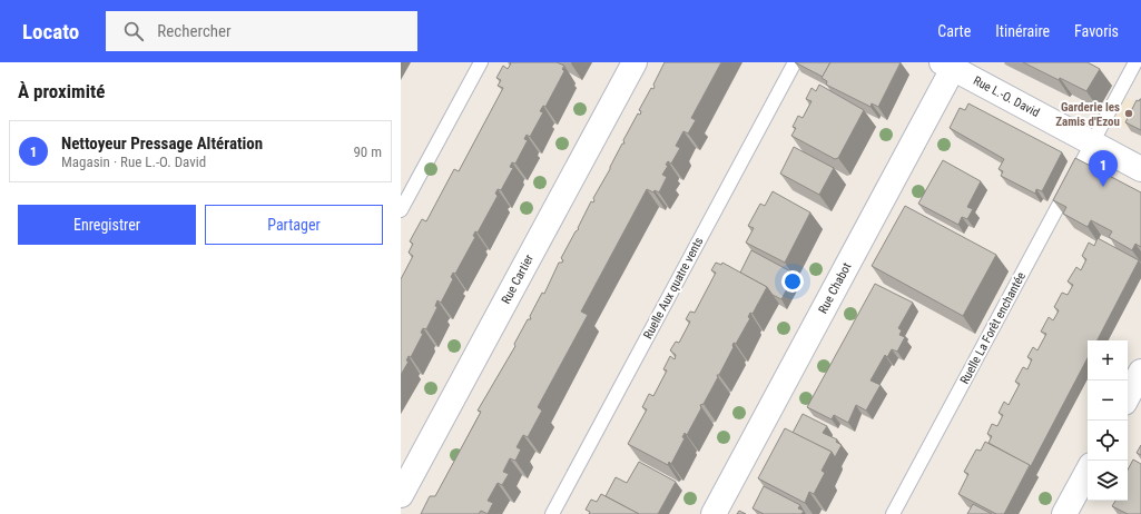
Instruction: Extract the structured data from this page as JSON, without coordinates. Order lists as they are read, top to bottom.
{
  "streets": {
    "street": ["Rue L.-O. David", "Rue Cartier", "Rue Chabot"],
    "lane": ["Ruelle Aux quatre vents", "Ruelle La Forêt enchantée"]
  },
  "crossings": [
    ["Rue L.-O. David", "Rue Chabot"],
    ["Rue L.-O. David", "Ruelle La Forêt enchantée"]
  ],
  "places": ["Garderie les Zamis d'Ezou"],
  "page": {
    "header": "Locato",
    "search": "Rechercher",
    "nav": ["Carte", "Itinéraire", "Favoris"],
    "heading": "À proximité",
    "list": [
      {
        "mark": "1",
        "name": "Nettoyeur Pressage Altération",
        "note": "Magasin · Rue L.-O. David",
        "value": "90 m"
      }
    ],
    "pins": "1",
    "buttons": ["Enregistrer", "Partager"],
    "map_buttons": ["+", "−"]
  }
}
